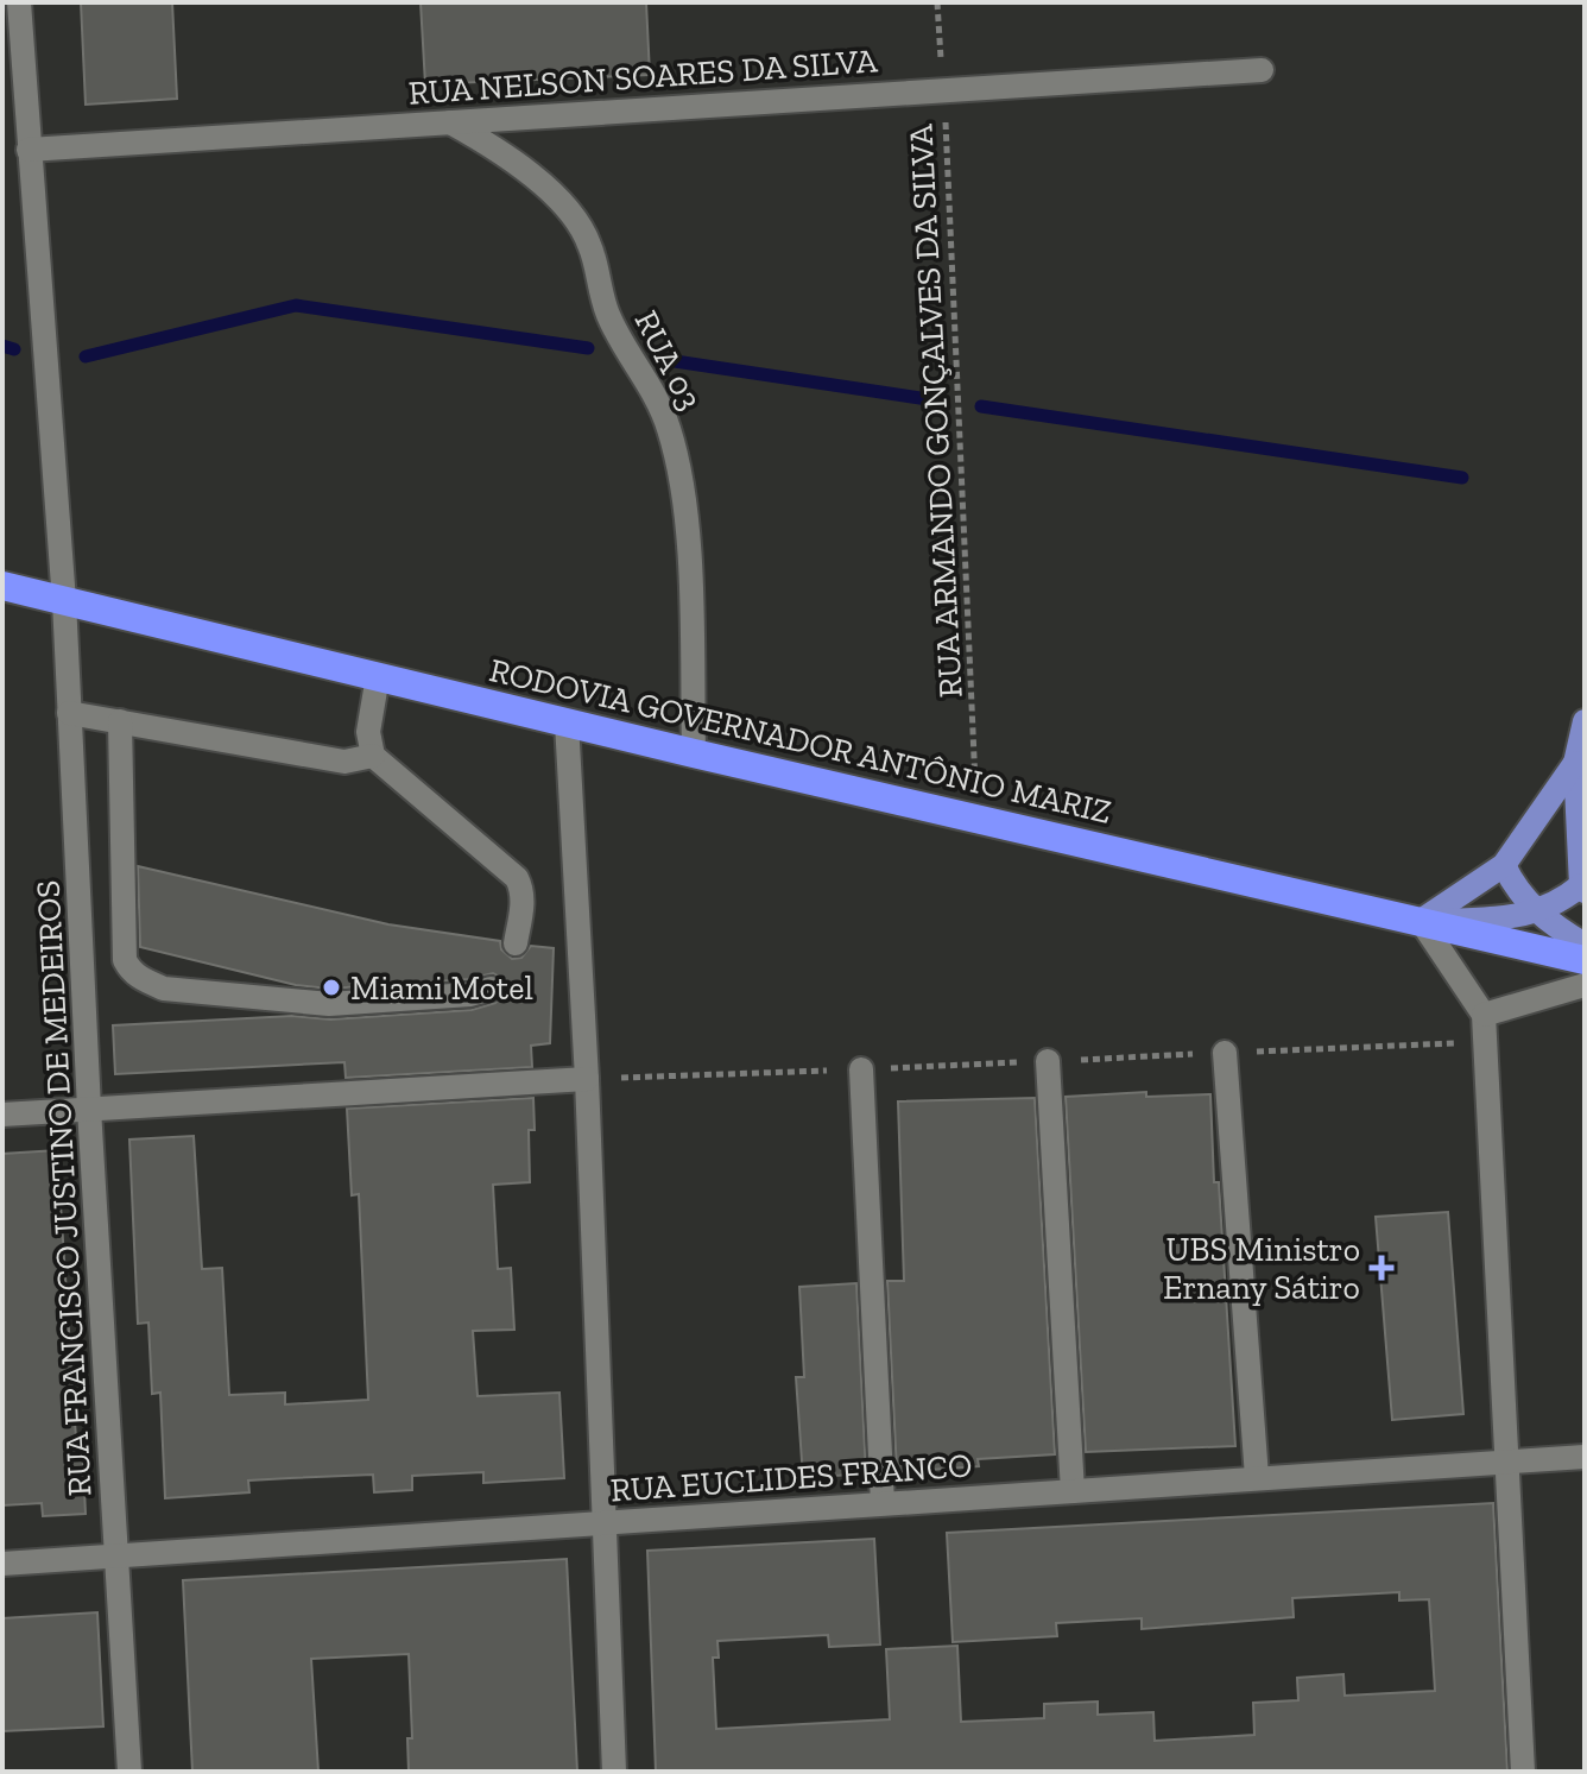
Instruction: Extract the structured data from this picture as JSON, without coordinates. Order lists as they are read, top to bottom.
{
  "streets": {
    "highway": ["RODOVIA GOVERNADOR ANTÔNIO MARIZ"],
    "street": [
      "RUA NELSON SOARES DA SILVA",
      "RUA 03",
      "RUA FRANCISCO JUSTINO DE MEDEIROS",
      "RUA EUCLIDES FRANCO"
    ],
    "path": ["RUA ARMANDO GONÇALVES DA SILVA"]
  },
  "crossings": [
    ["RUA NELSON SOARES DA SILVA", "RUA 03"],
    ["RUA NELSON SOARES DA SILVA", "RUA ARMANDO GONÇALVES DA SILVA"],
    ["RUA NELSON SOARES DA SILVA", "RUA FRANCISCO JUSTINO DE MEDEIROS"],
    ["RUA 03", "RODOVIA GOVERNADOR ANTÔNIO MARIZ"],
    ["RUA ARMANDO GONÇALVES DA SILVA", "RODOVIA GOVERNADOR ANTÔNIO MARIZ"],
    ["RODOVIA GOVERNADOR ANTÔNIO MARIZ", "RUA FRANCISCO JUSTINO DE MEDEIROS"],
    ["RUA FRANCISCO JUSTINO DE MEDEIROS", "RUA EUCLIDES FRANCO"]
  ],
  "places": {
    "other": ["Miami Motel"],
    "health": ["UBS Ministro Ernany Sátiro"]
  }
}
